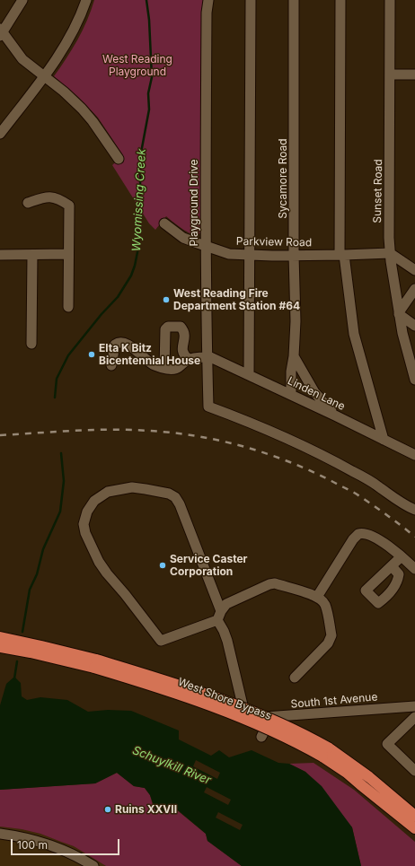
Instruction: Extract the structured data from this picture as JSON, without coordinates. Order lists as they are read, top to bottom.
{
  "streets": {
    "highway": ["West Shore Bypass"],
    "street": [
      "Sycamore Road",
      "Sunset Road",
      "Playground Drive",
      "Parkview Road",
      "Linden Lane",
      "South 1st Avenue"
    ]
  },
  "crossings": [
    ["Sycamore Road", "Parkview Road"],
    ["Sycamore Road", "Linden Lane"],
    ["Sunset Road", "Parkview Road"],
    ["Playground Drive", "Parkview Road"],
    ["Playground Drive", "Linden Lane"]
  ],
  "water": ["Wyomissing Creek", "Schuylkill River"],
  "parks": ["West Reading Playground"],
  "places": [
    "West Reading Fire Department Station #64",
    "Elta K Bitz Bicentennial House",
    "Service Caster Corporation",
    "Ruins XXVII"
  ],
  "scale_bar": "100 m"
}
